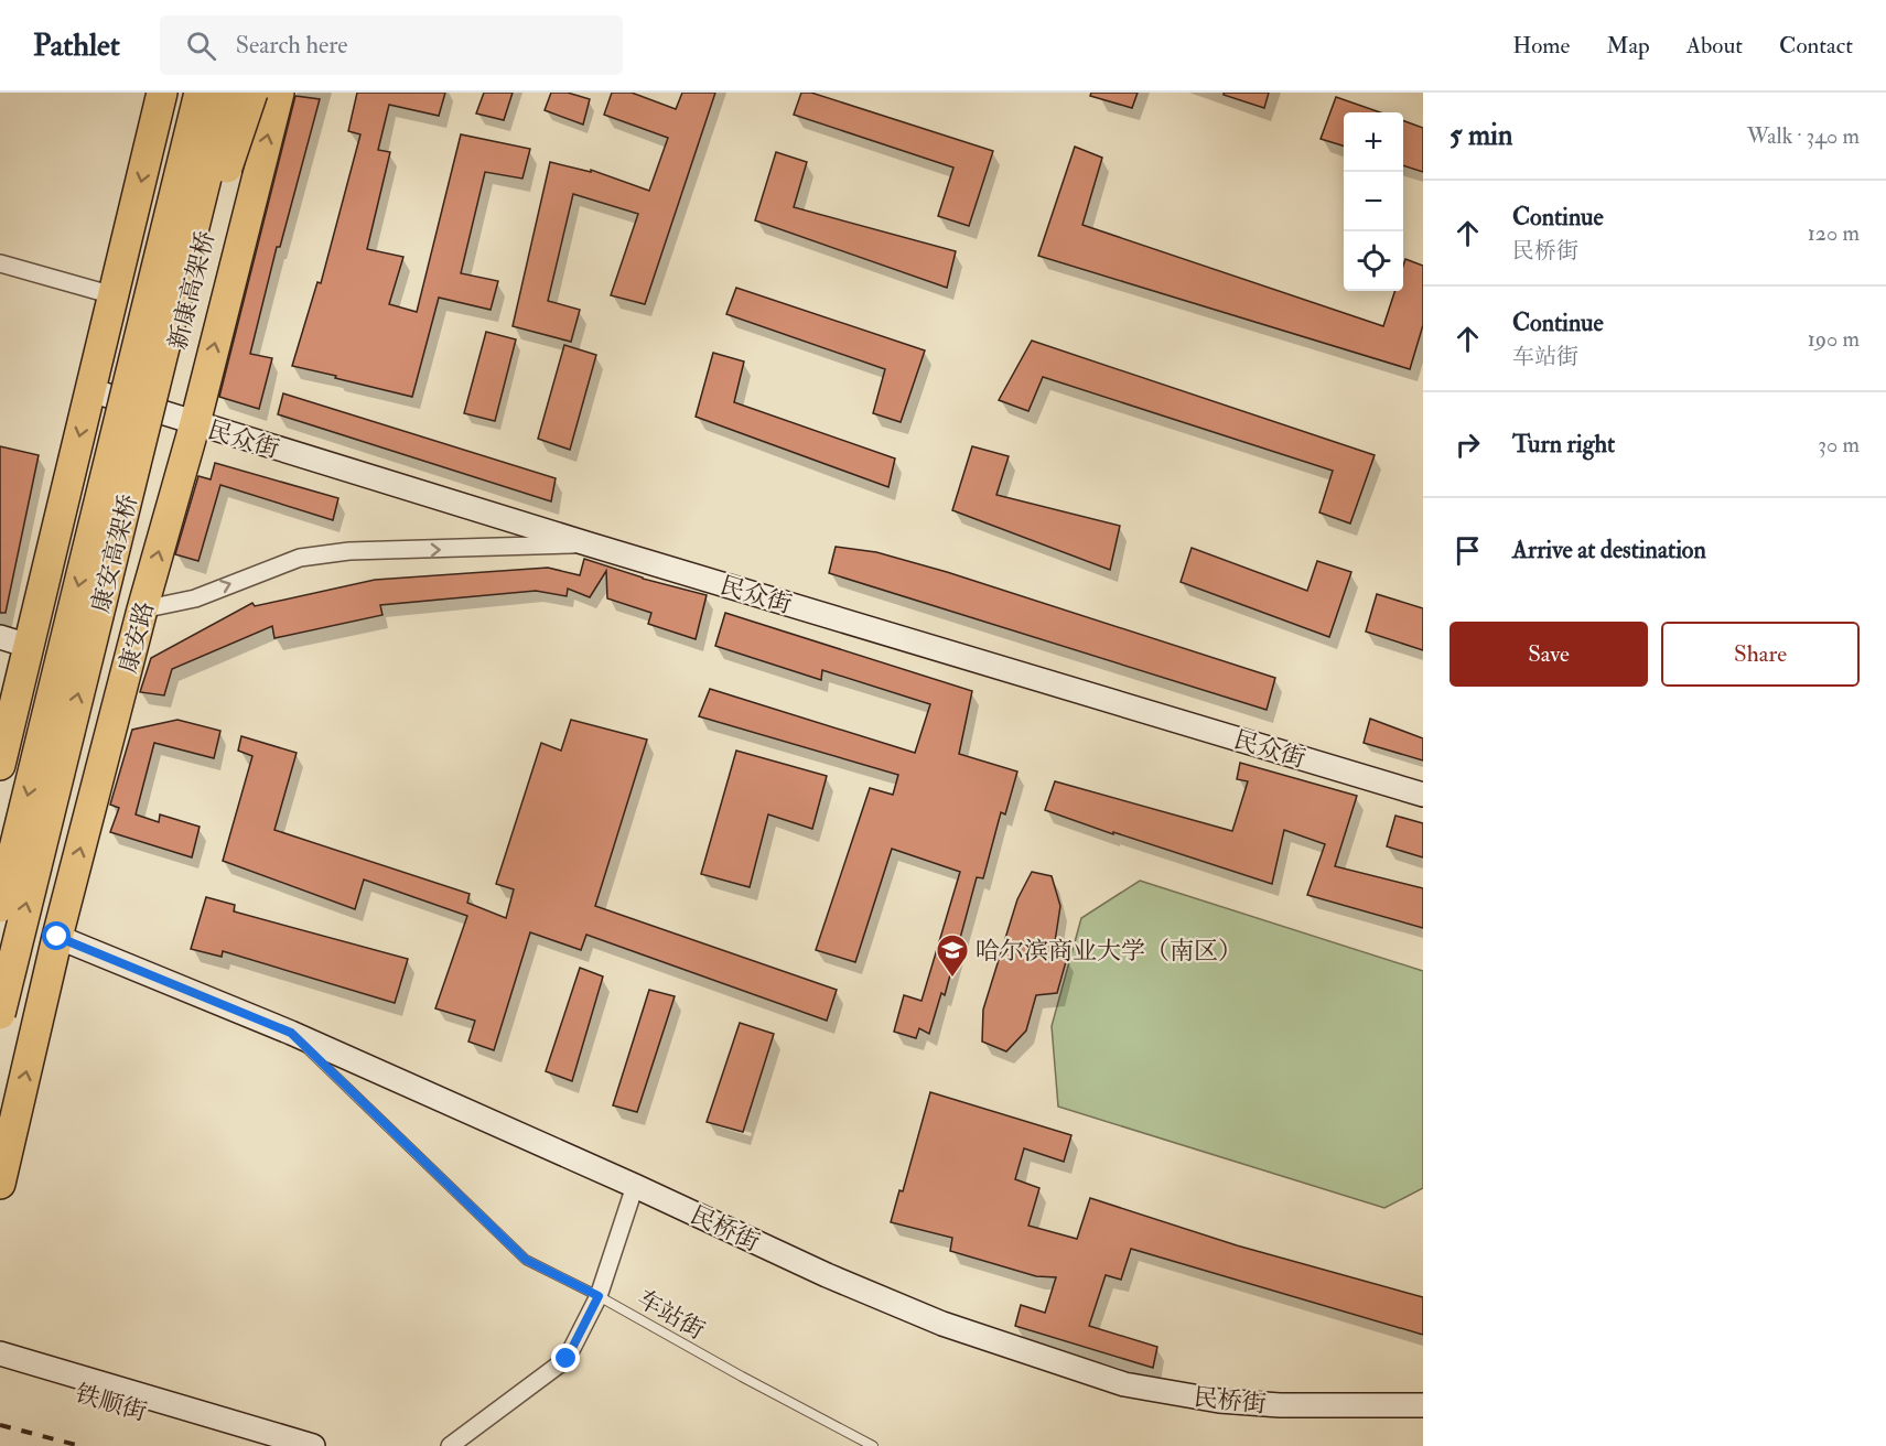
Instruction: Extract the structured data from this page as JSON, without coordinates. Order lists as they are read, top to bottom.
{
  "streets": {
    "highway": ["新康高架桥", "康安高架桥", "康安路"],
    "main road": ["民众街", "民桥街", "铁顺街"],
    "lane": ["车站街"]
  },
  "crossings": [
    ["新康高架桥", "康安高架桥"],
    ["民众街", "康安路"],
    ["康安路", "民桥街"],
    ["民桥街", "车站街"]
  ],
  "places": {
    "school or university": ["哈尔滨商业大学（南区）"]
  },
  "page": {
    "header": "Pathlet",
    "search": "Search here",
    "nav": [
      "Home",
      "Map",
      "About",
      "Contact"
    ],
    "heading": ["5 min", "Walk · 340 m"],
    "map_buttons": ["+", "−"],
    "list": [
      ["Continue", "民桥街", "120 m"],
      ["Continue", "车站街", "190 m"],
      ["Turn right", "30 m"],
      "Arrive at destination"
    ],
    "buttons": ["Save", "Share"]
  }
}
